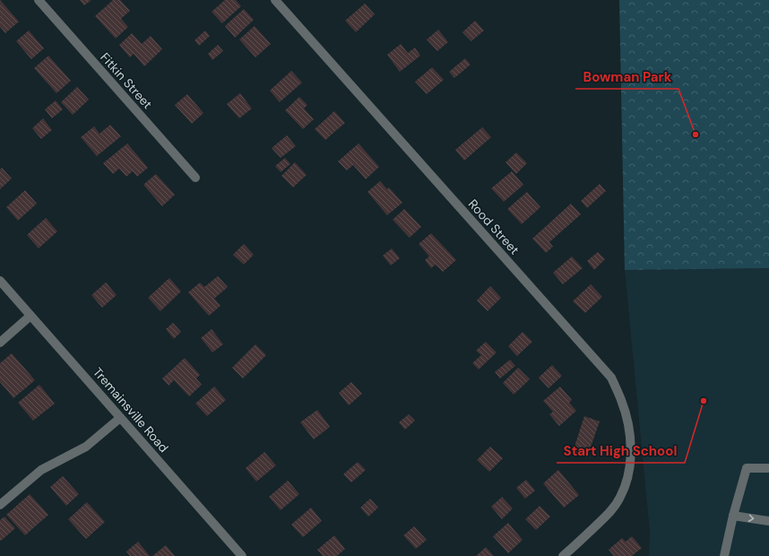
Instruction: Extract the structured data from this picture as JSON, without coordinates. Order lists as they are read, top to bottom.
{
  "streets": {
    "street": ["Fitkin Street", "Rood Street", "Tremainsville Road"]
  },
  "places": ["Bowman Park", "Start High School"]
}
